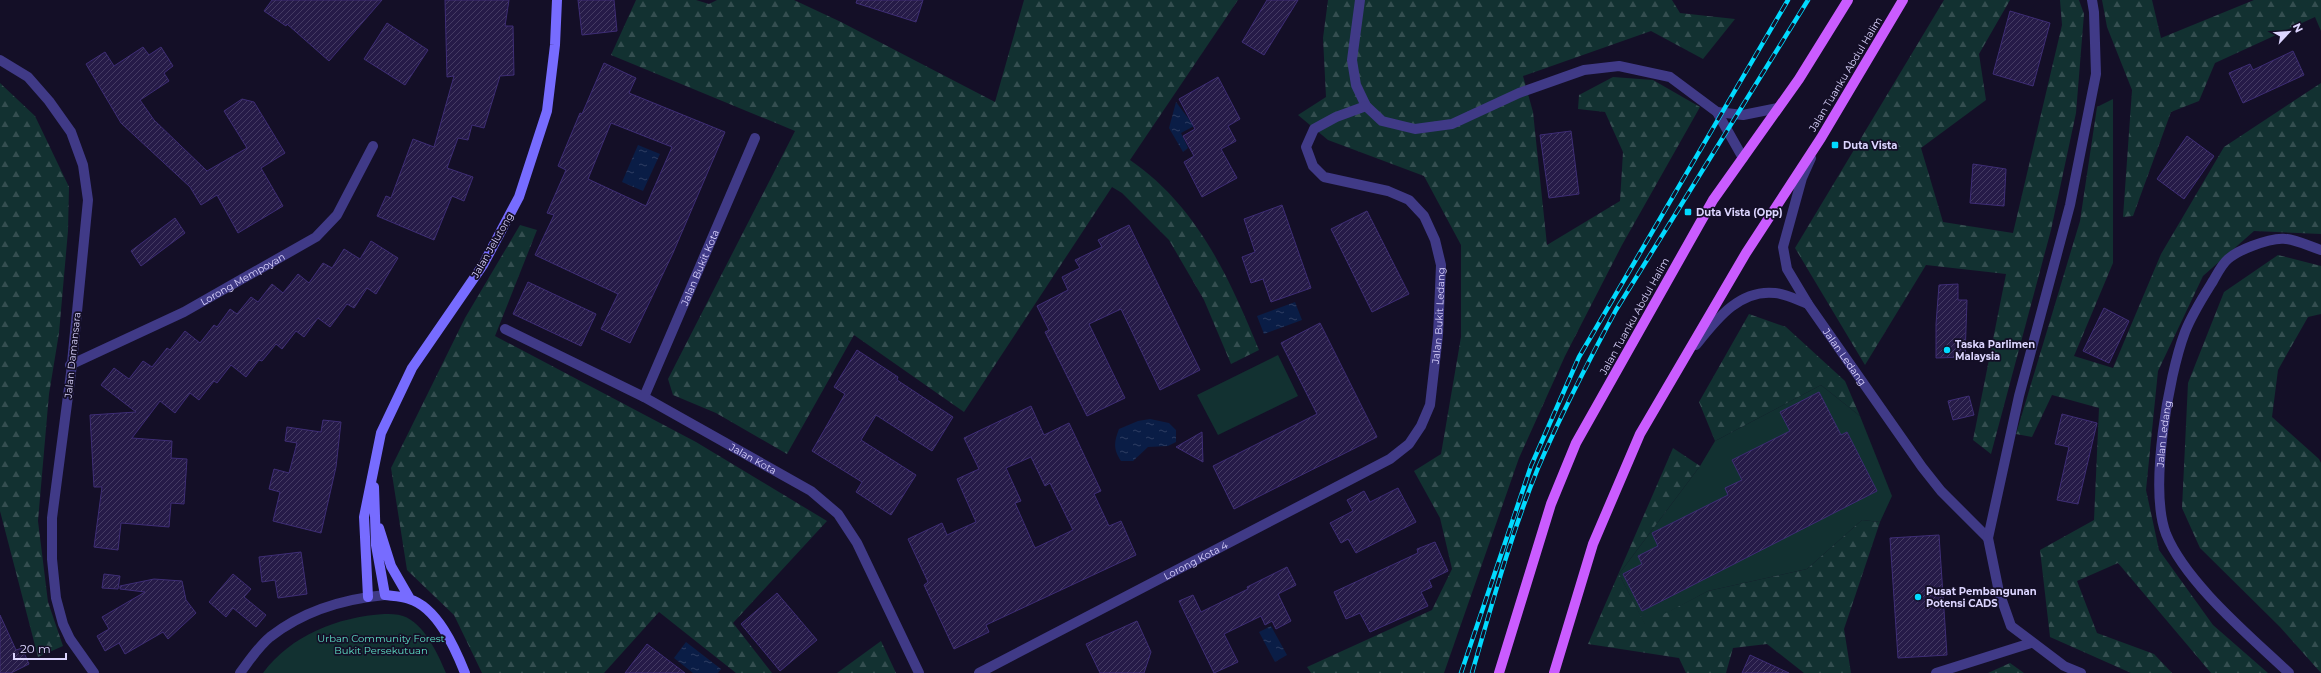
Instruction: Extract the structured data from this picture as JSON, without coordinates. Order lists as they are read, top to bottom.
{
  "streets": {
    "main road": ["Jalan Tuanku Abdul Halim"],
    "street": [
      "Jalan Jelutong",
      "Jalan Bukit Kota",
      "Lorong Mempoyan",
      "Jalan Bukit Ledang",
      "Jalan Damansara",
      "Jalan Ledang",
      "Jalan Kota",
      "Lorong Kota 4"
    ]
  },
  "crossings": [
    ["Jalan Tuanku Abdul Halim", "Jalan Ledang"],
    ["Jalan Bukit Kota", "Jalan Kota"],
    ["Lorong Mempoyan", "Jalan Damansara"],
    ["Jalan Bukit Ledang", "Lorong Kota 4"]
  ],
  "parks": ["Urban Community Forest Bukit Persekutuan"],
  "places": {
    "transit": ["Duta Vista", "Duta Vista (Opp)"],
    "other": ["Taska Parlimen Malaysia", "Pusat Pembangunan Potensi CADS"]
  },
  "scale_bar": "20 m",
  "north": "top right"
}
